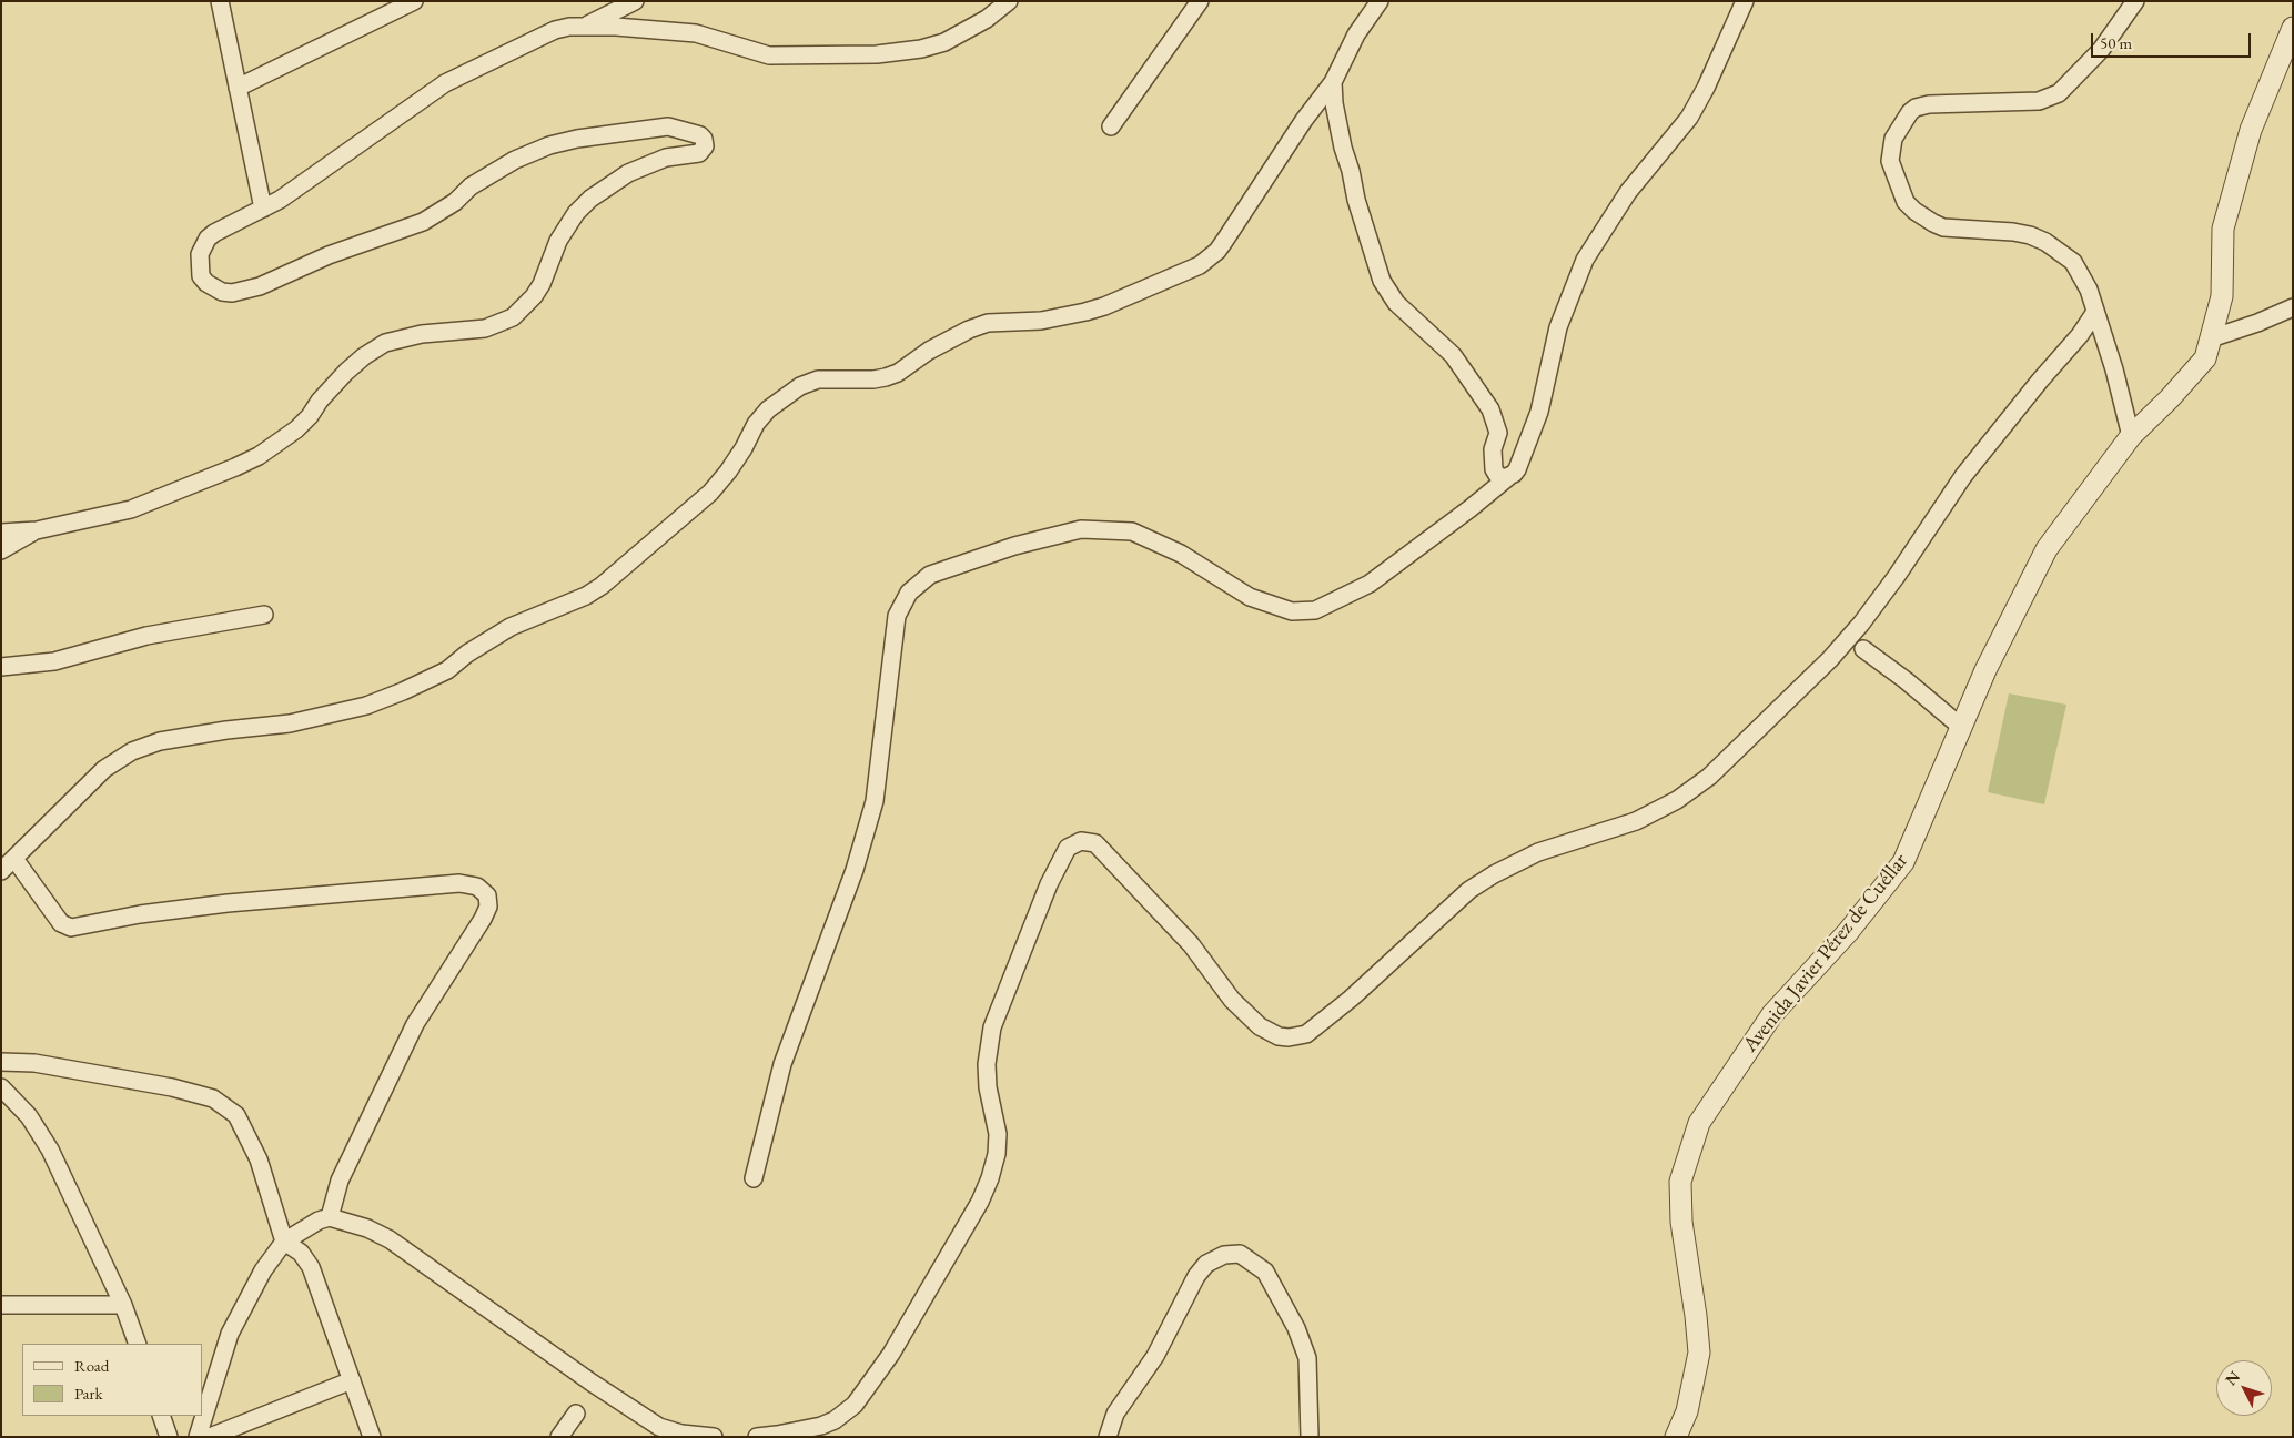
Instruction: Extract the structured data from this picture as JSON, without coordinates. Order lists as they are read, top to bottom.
{
  "streets": {
    "street": ["Avenida Javier Pérez de Cuéllar"]
  },
  "legend": ["Road", "Park"],
  "scale_bar": "50 m",
  "north": "top left"
}
